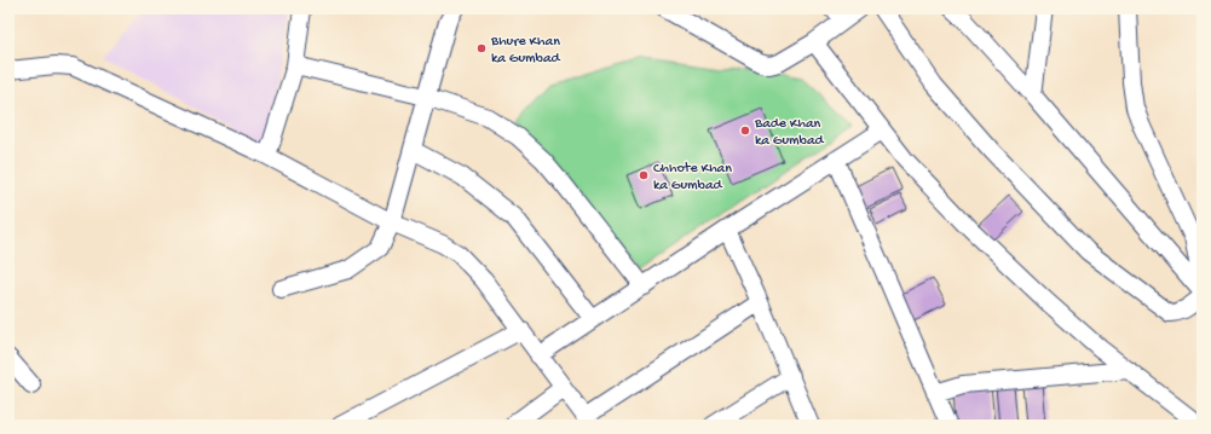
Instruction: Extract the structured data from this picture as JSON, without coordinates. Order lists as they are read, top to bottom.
{
  "places": ["Bhure Khan ka Gumbad", "Bade Khan ka Gumbad", "Chhote Khan ka Gumbad"]
}
